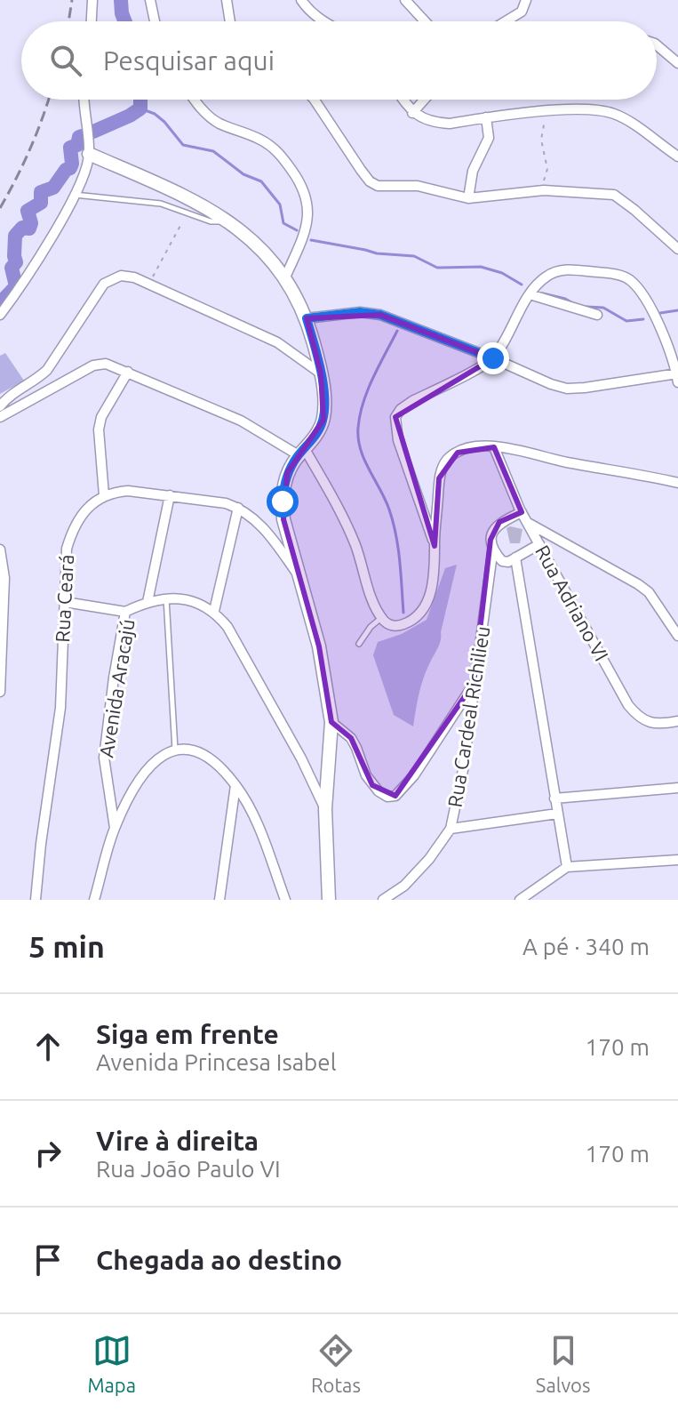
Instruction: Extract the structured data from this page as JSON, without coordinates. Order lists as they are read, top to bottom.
{
  "streets": {
    "street": [
      "Rua Ceará",
      "Rua Adriano VI",
      "Avenida Aracajú",
      "Rua Cardeal Richilieu"
    ]
  },
  "crossings": [
    ["Rua Adriano VI", "Rua Cardeal Richilieu"]
  ],
  "page": {
    "search": "Pesquisar aqui",
    "heading": ["5 min", "A pé · 340 m"],
    "list": [
      ["Siga em frente", "Avenida Princesa Isabel", "170 m"],
      ["Vire à direita", "Rua João Paulo VI", "170 m"],
      "Chegada ao destino"
    ],
    "nav": ["Mapa", "Rotas", "Salvos"]
  }
}
